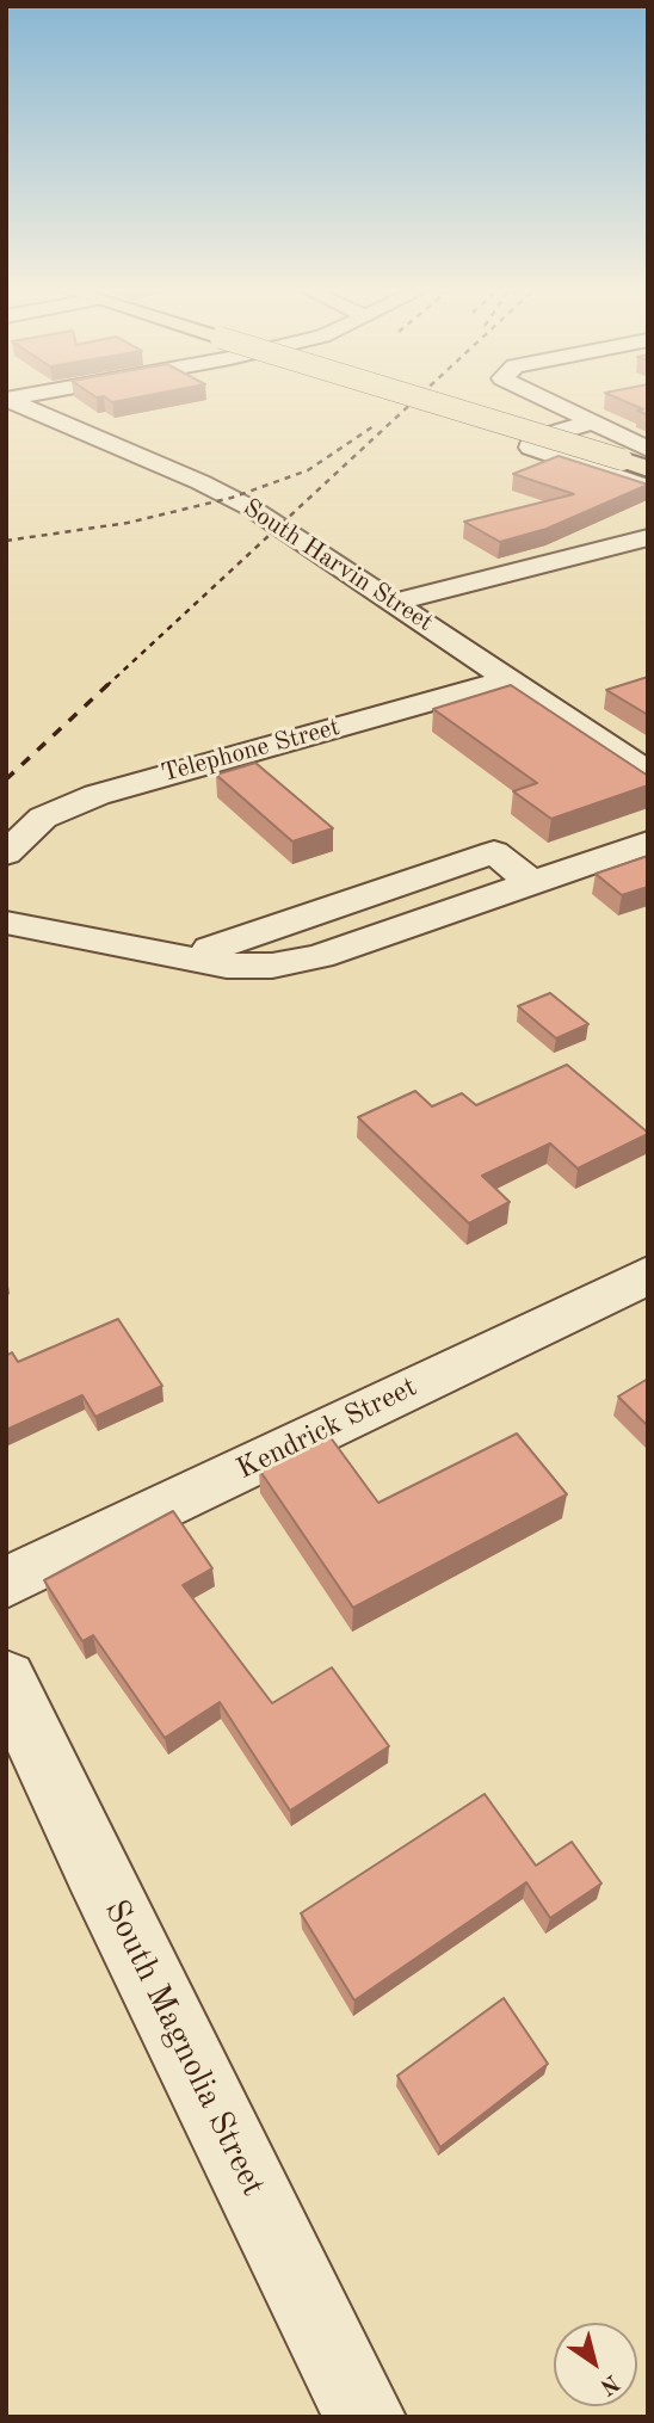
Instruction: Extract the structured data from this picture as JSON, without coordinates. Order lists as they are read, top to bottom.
{
  "streets": {
    "street": [
      "South Harvin Street",
      "Telephone Street",
      "Kendrick Street",
      "South Magnolia Street"
    ]
  },
  "crossings": [
    ["South Harvin Street", "Telephone Street"]
  ],
  "north": "bottom right"
}
